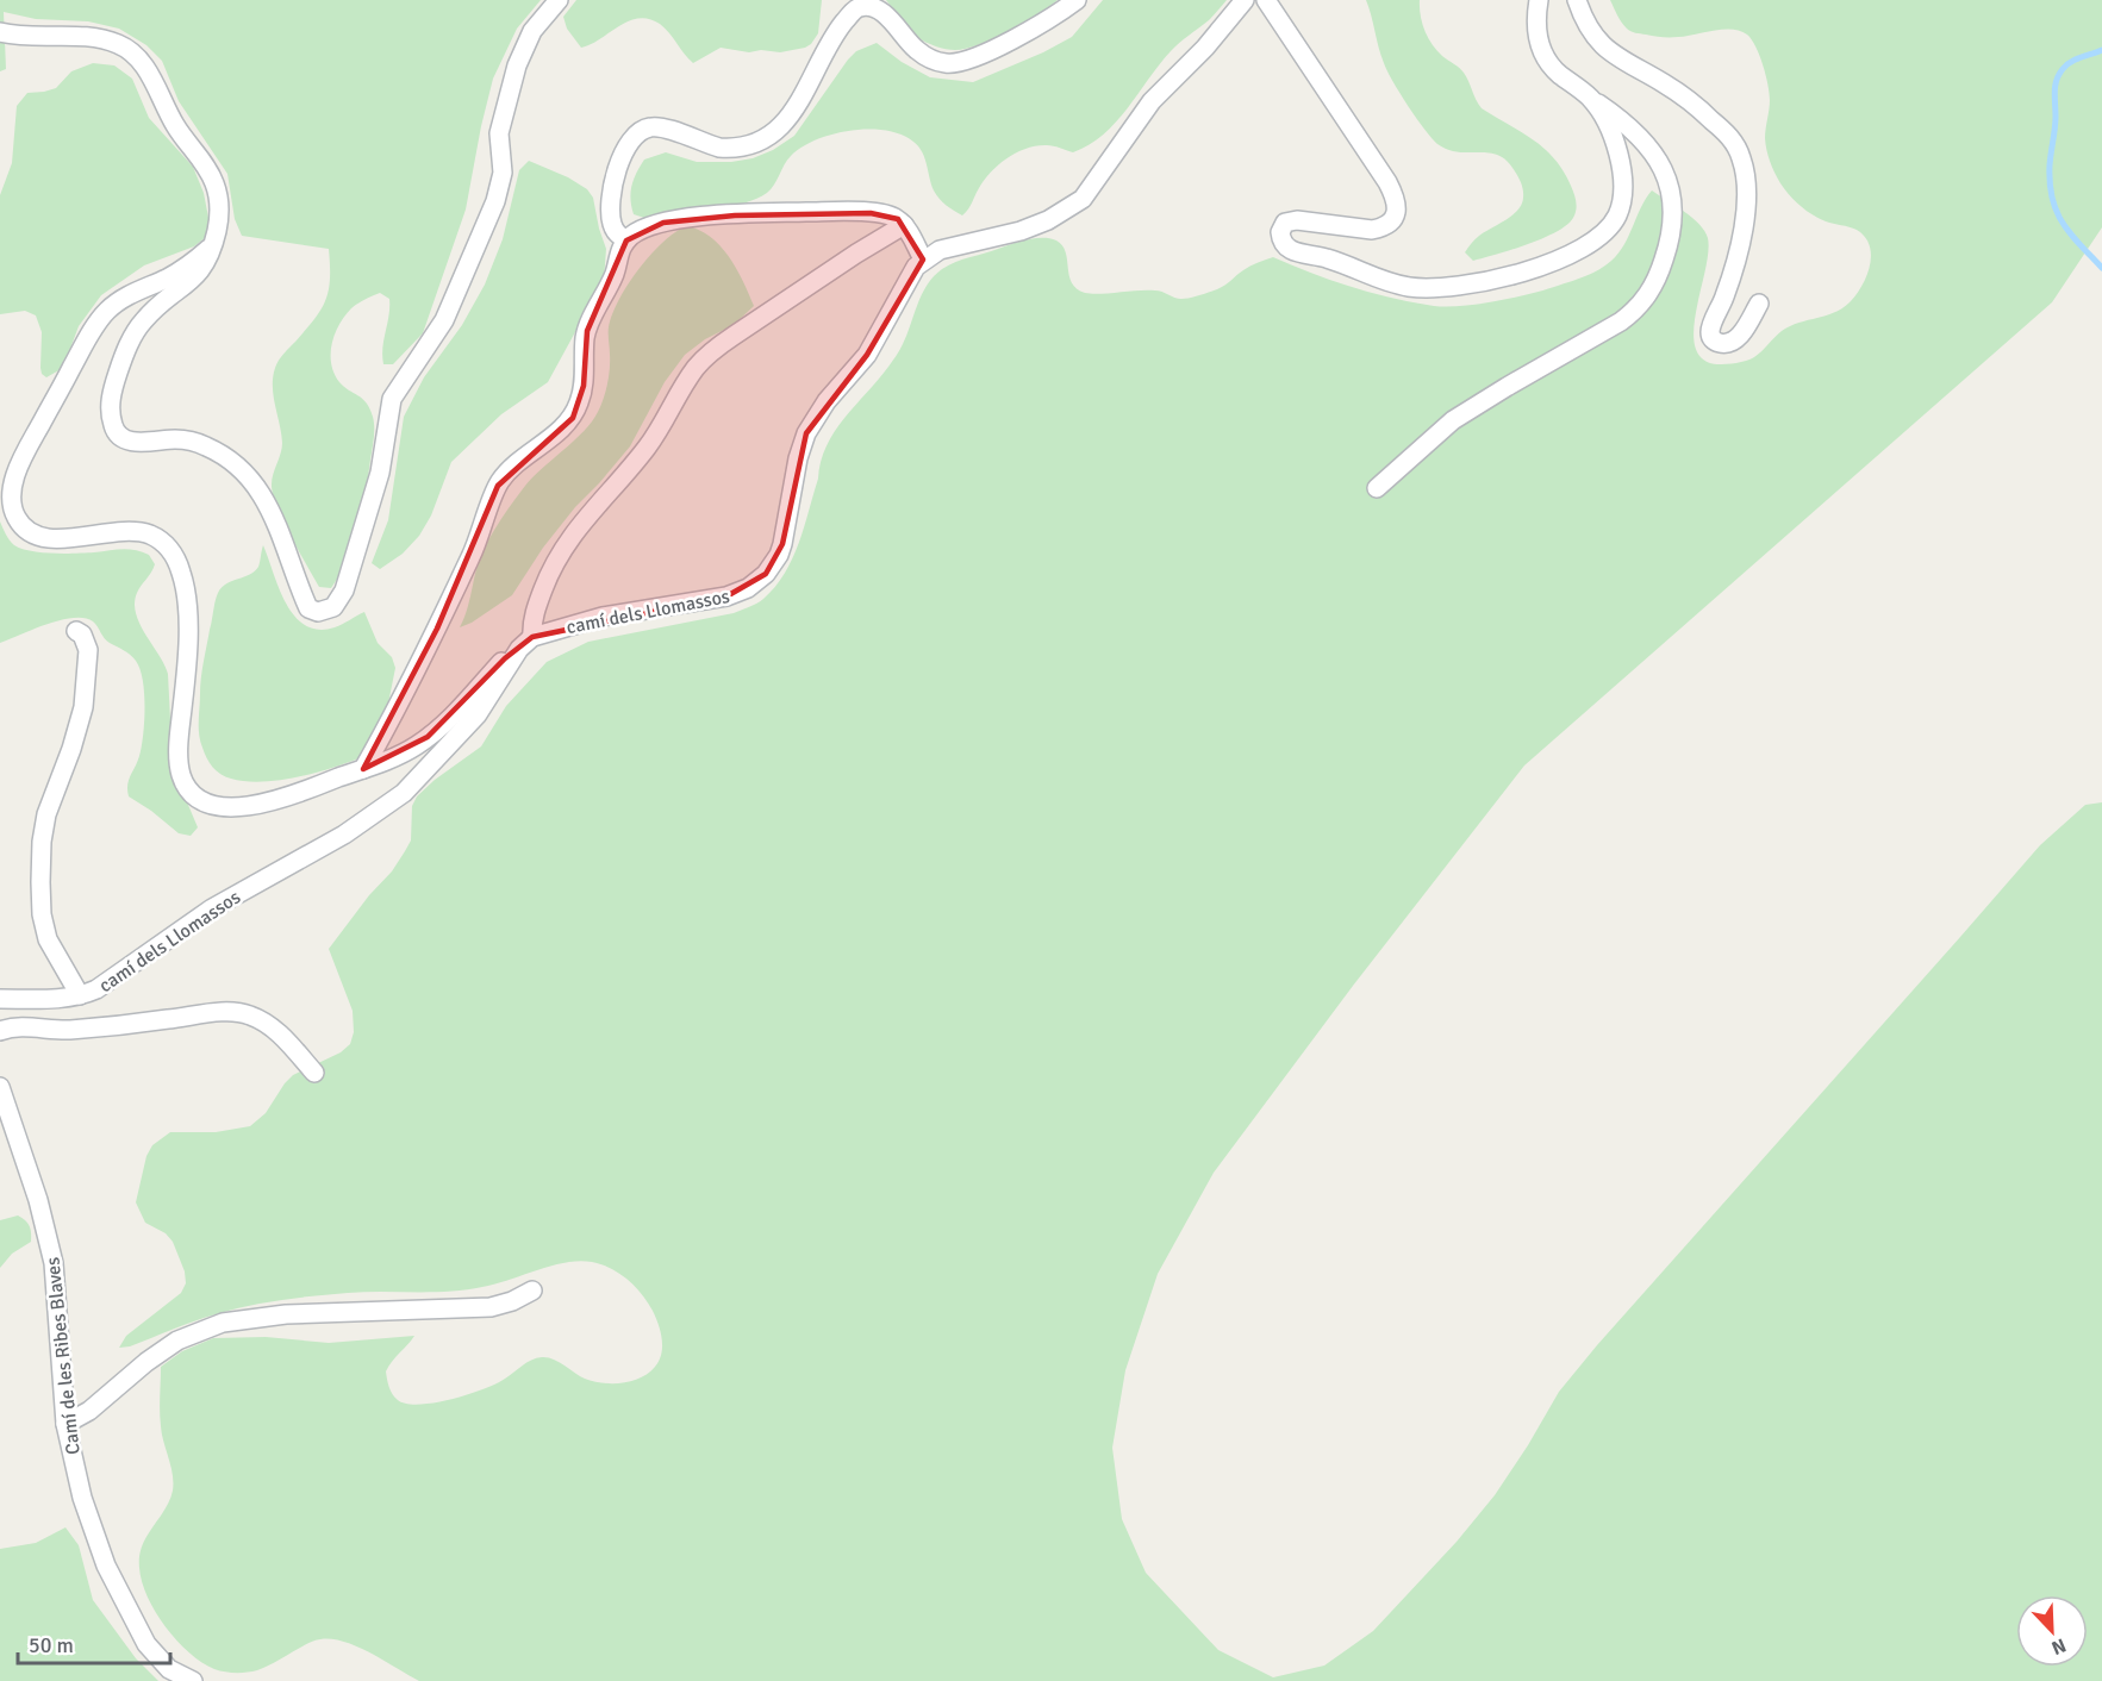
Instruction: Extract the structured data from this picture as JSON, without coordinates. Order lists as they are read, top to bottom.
{
  "streets": {
    "street": ["camí dels Llomassos", "Camí de les Ribes Blaves"]
  },
  "scale_bar": "50 m",
  "north": "bottom right"
}
